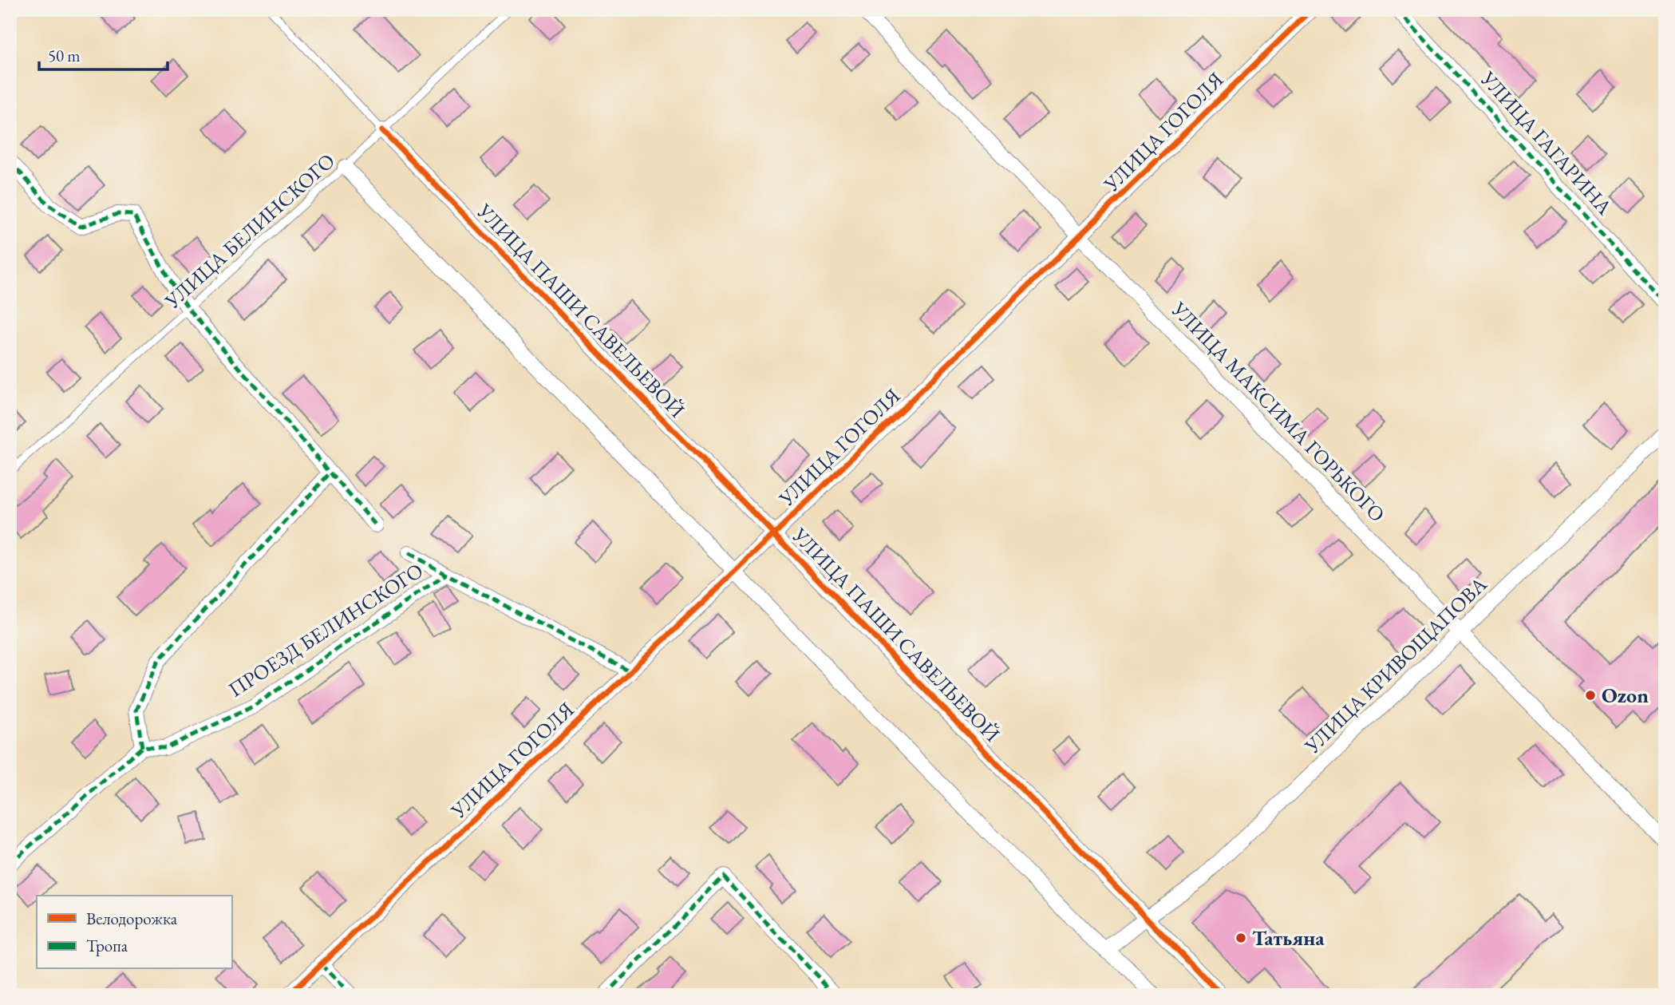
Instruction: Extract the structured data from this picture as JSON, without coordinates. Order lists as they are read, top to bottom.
{
  "streets": {
    "street": [
      "УЛИЦА ГОГОЛЯ",
      "УЛИЦА ГАГАРИНА",
      "УЛИЦА ПАШИ САВЕЛЬЕВОЙ",
      "УЛИЦА МАКСИМА ГОРЬКОГО",
      "ПРОЕЗД БЕЛИНСКОГО",
      "УЛИЦА КРИВОЩАПОВА"
    ],
    "lane": ["УЛИЦА БЕЛИНСКОГО"]
  },
  "crossings": [
    ["УЛИЦА ГОГОЛЯ", "УЛИЦА ПАШИ САВЕЛЬЕВОЙ"],
    ["УЛИЦА ГОГОЛЯ", "УЛИЦА МАКСИМА ГОРЬКОГО"],
    ["УЛИЦА БЕЛИНСКОГО", "УЛИЦА ПАШИ САВЕЛЬЕВОЙ"],
    ["УЛИЦА ПАШИ САВЕЛЬЕВОЙ", "УЛИЦА КРИВОЩАПОВА"],
    ["УЛИЦА МАКСИМА ГОРЬКОГО", "УЛИЦА КРИВОЩАПОВА"]
  ],
  "places": ["Ozon", "Татьяна"],
  "legend": ["Велодорожка", "Тропа"],
  "scale_bar": "50 m"
}
